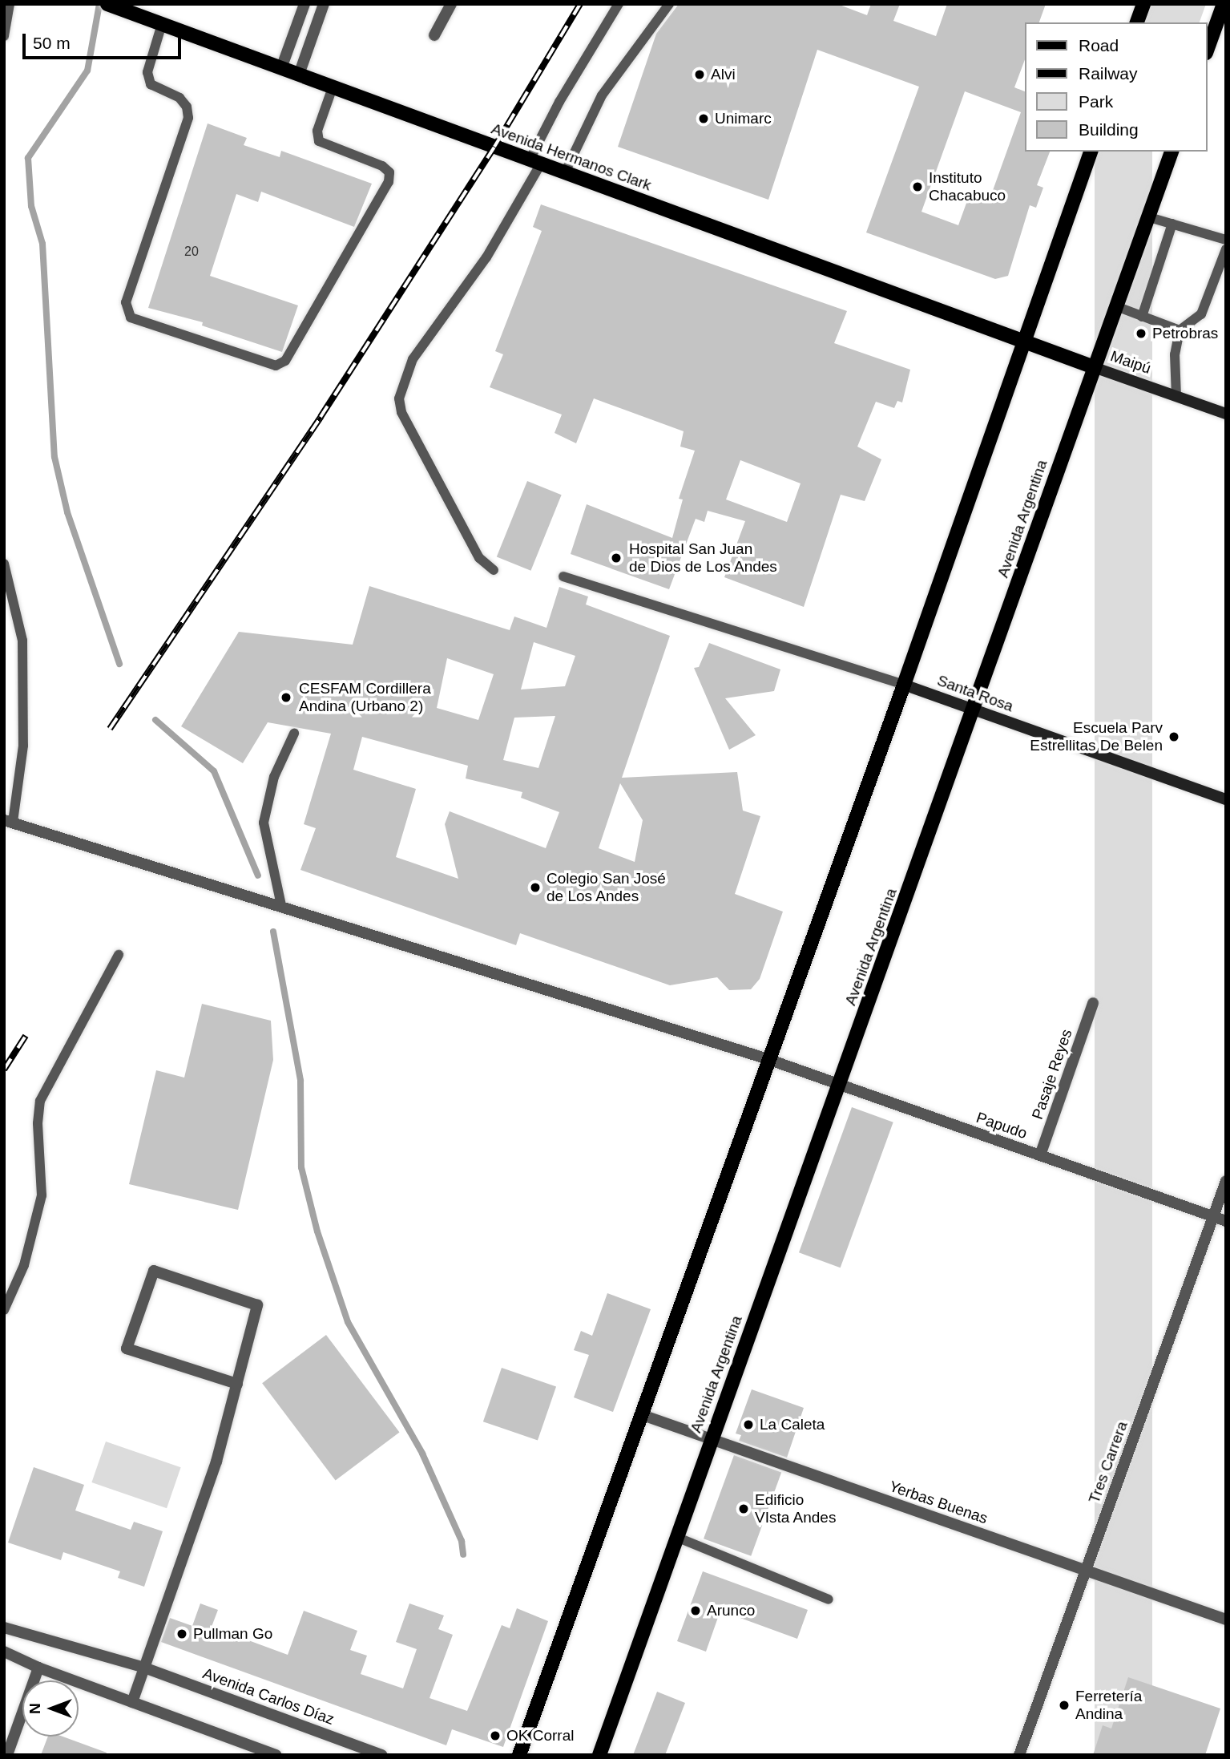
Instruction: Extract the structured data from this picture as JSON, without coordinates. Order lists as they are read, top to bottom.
{
  "streets": {
    "main road": [
      "Avenida Hermanos Clark",
      "Maipú",
      "Avenida Argentina",
      "Santa Rosa"
    ],
    "street": [
      "Pasaje Reyes",
      "Papudo",
      "Tres Carrera",
      "Yerbas Buenas",
      "Avenida Carlos Díaz"
    ]
  },
  "crossings": [
    ["Avenida Hermanos Clark", "Maipú"],
    ["Maipú", "Avenida Argentina"],
    ["Avenida Argentina", "Santa Rosa"],
    ["Avenida Argentina", "Papudo"],
    ["Avenida Argentina", "Yerbas Buenas"],
    ["Pasaje Reyes", "Papudo"],
    ["Papudo", "Tres Carrera"],
    ["Tres Carrera", "Yerbas Buenas"]
  ],
  "places": [
    "Alvi",
    "Unimarc",
    "Instituto Chacabuco",
    "Petrobras",
    "Hospital San Juan de Dios de Los Andes",
    "CESFAM Cordillera Andina (Urbano 2)",
    "Escuela Parv Estrellitas De Belen",
    "Colegio San José de Los Andes",
    "La Caleta",
    "Edificio VIsta Andes",
    "Arunco",
    "Pullman Go",
    "Ferretería Andina",
    "OK Corral"
  ],
  "house_numbers": ["20"],
  "legend": [
    "Road",
    "Railway",
    "Park",
    "Building"
  ],
  "scale_bar": "50 m",
  "north": "left"
}
